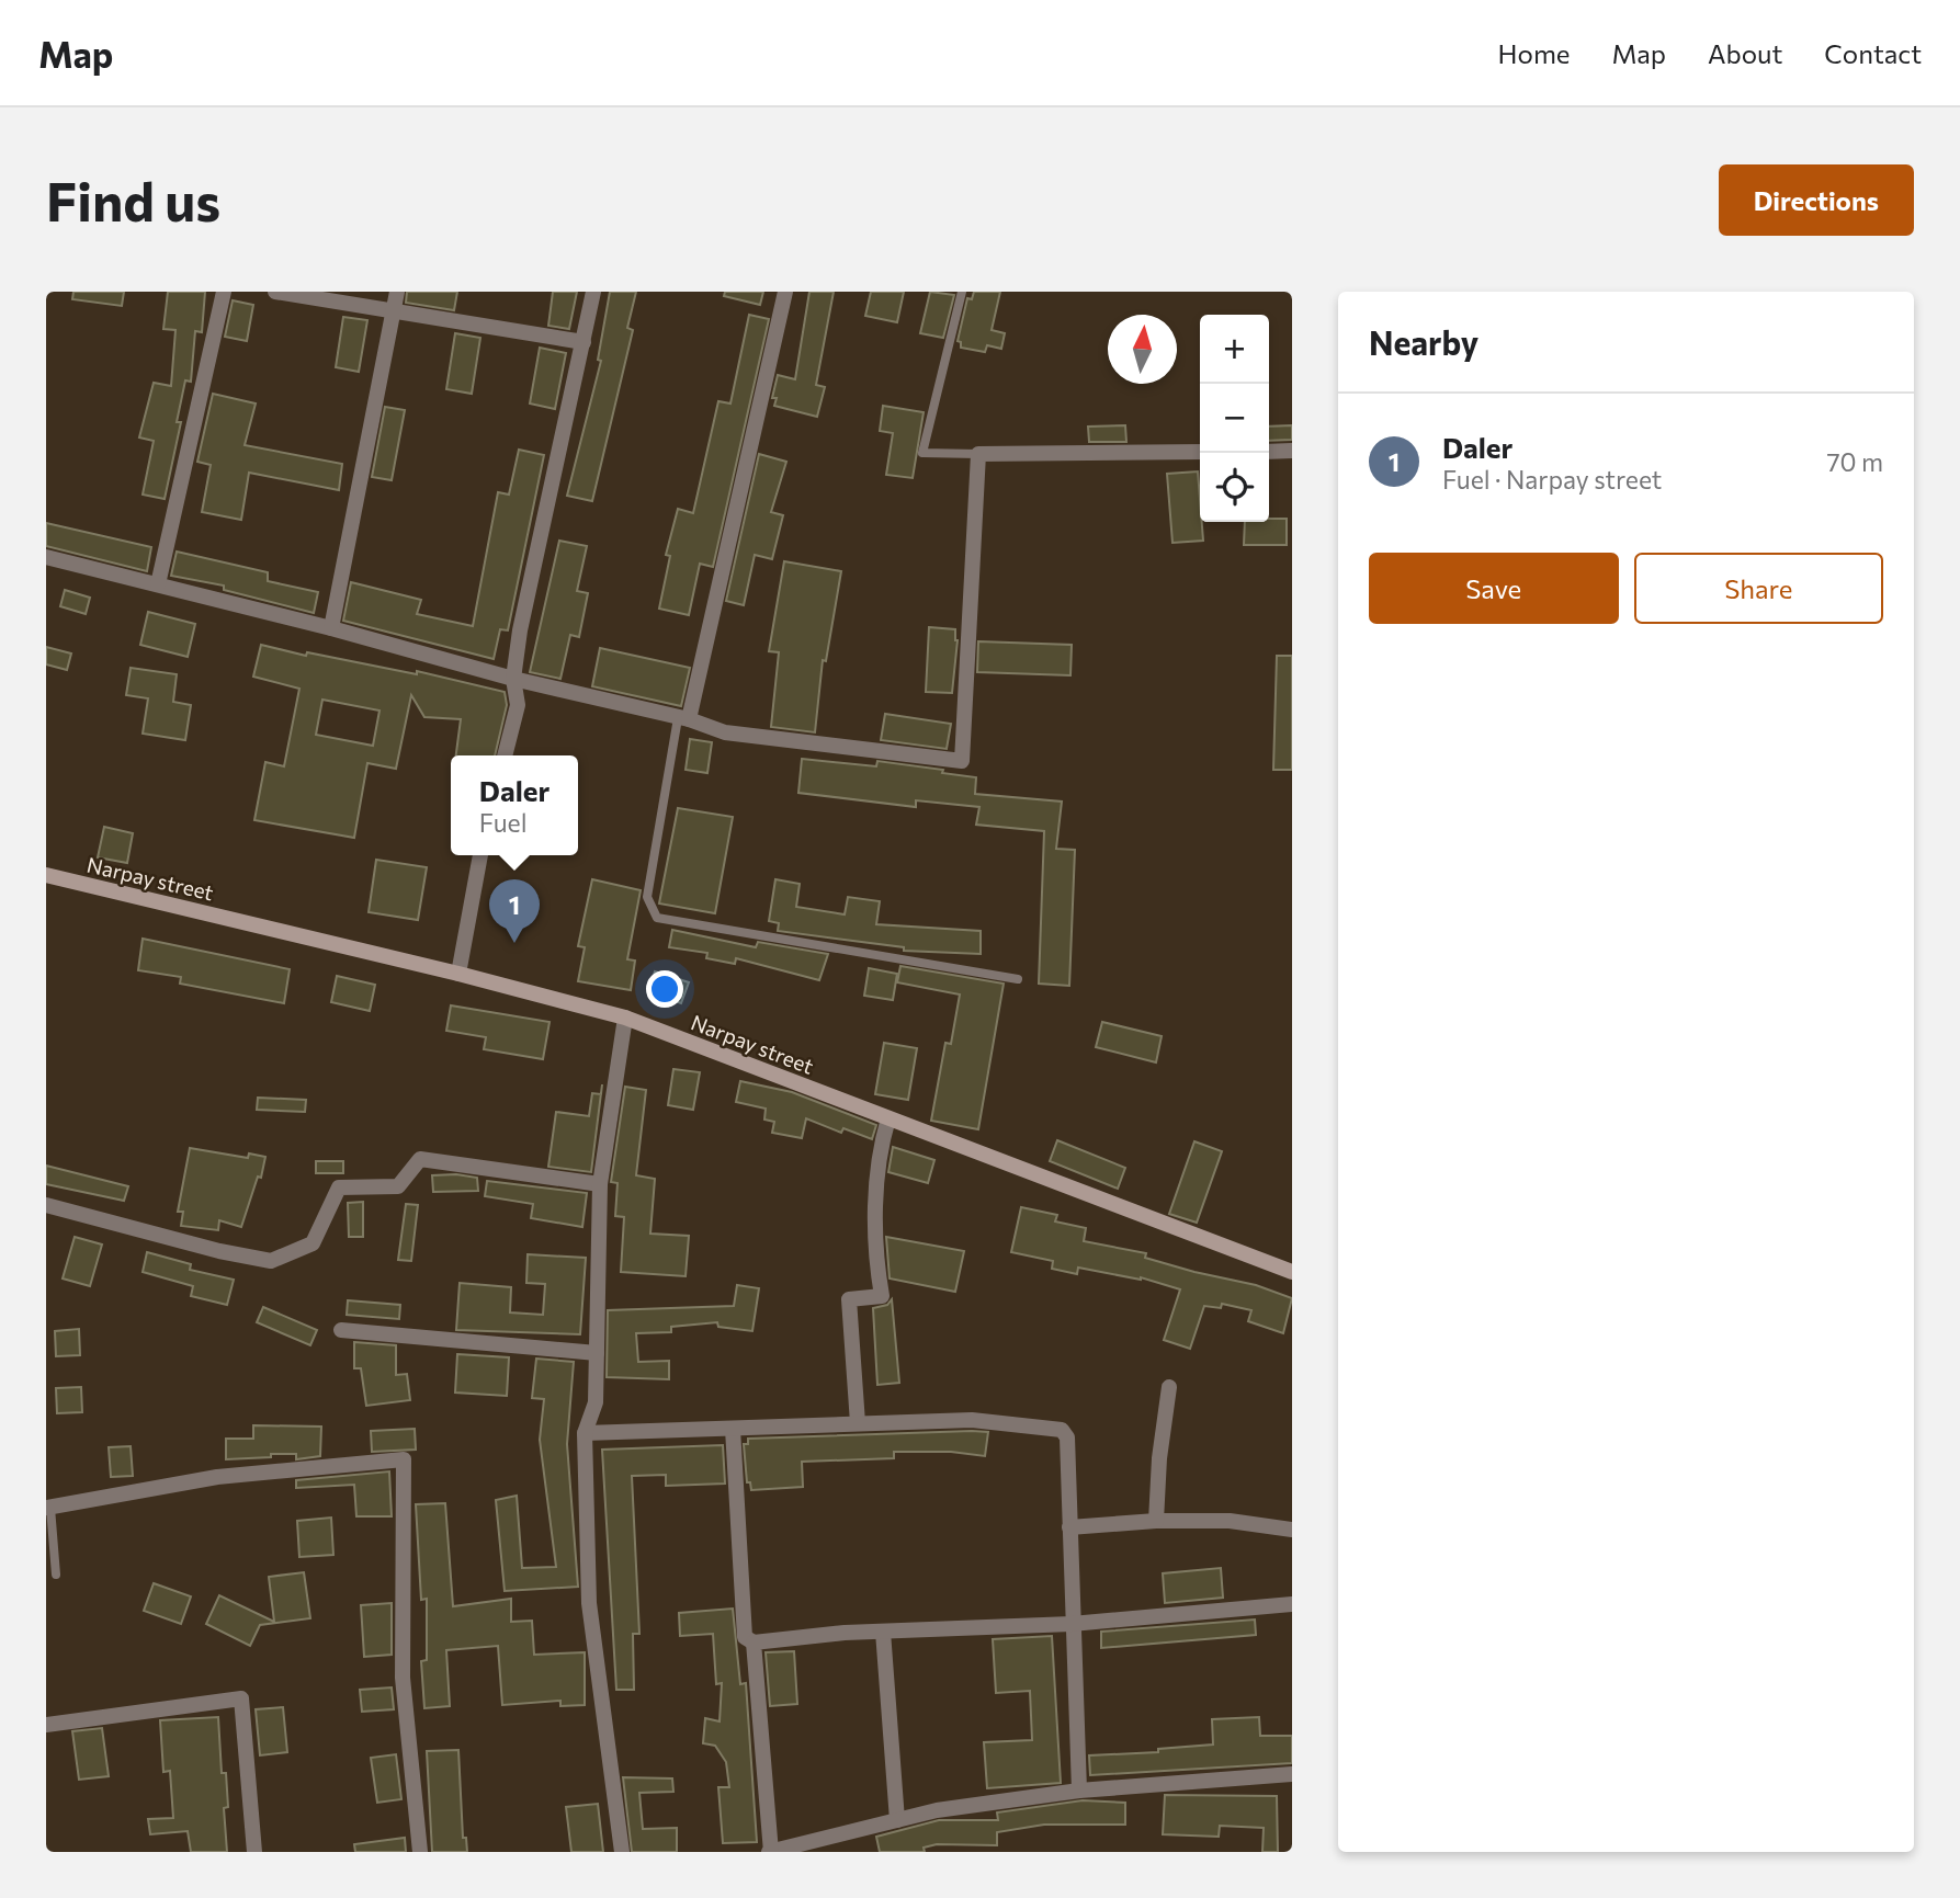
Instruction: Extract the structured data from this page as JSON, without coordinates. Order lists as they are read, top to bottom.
{
  "streets": {
    "main road": ["Narpay street"]
  },
  "north": "top",
  "page": {
    "header": "Map",
    "nav": [
      "Home",
      "Map",
      "About",
      "Contact"
    ],
    "buttons": [
      "Directions",
      ["Save", "Share"]
    ],
    "title": "Find us",
    "heading": "Nearby",
    "map_buttons": ["+", "−"],
    "list": [
      {
        "mark": "1",
        "name": "Daler",
        "note": "Fuel · Narpay street",
        "value": "70 m"
      }
    ],
    "popup": ["Daler", "Fuel"],
    "pins": "1"
  }
}
